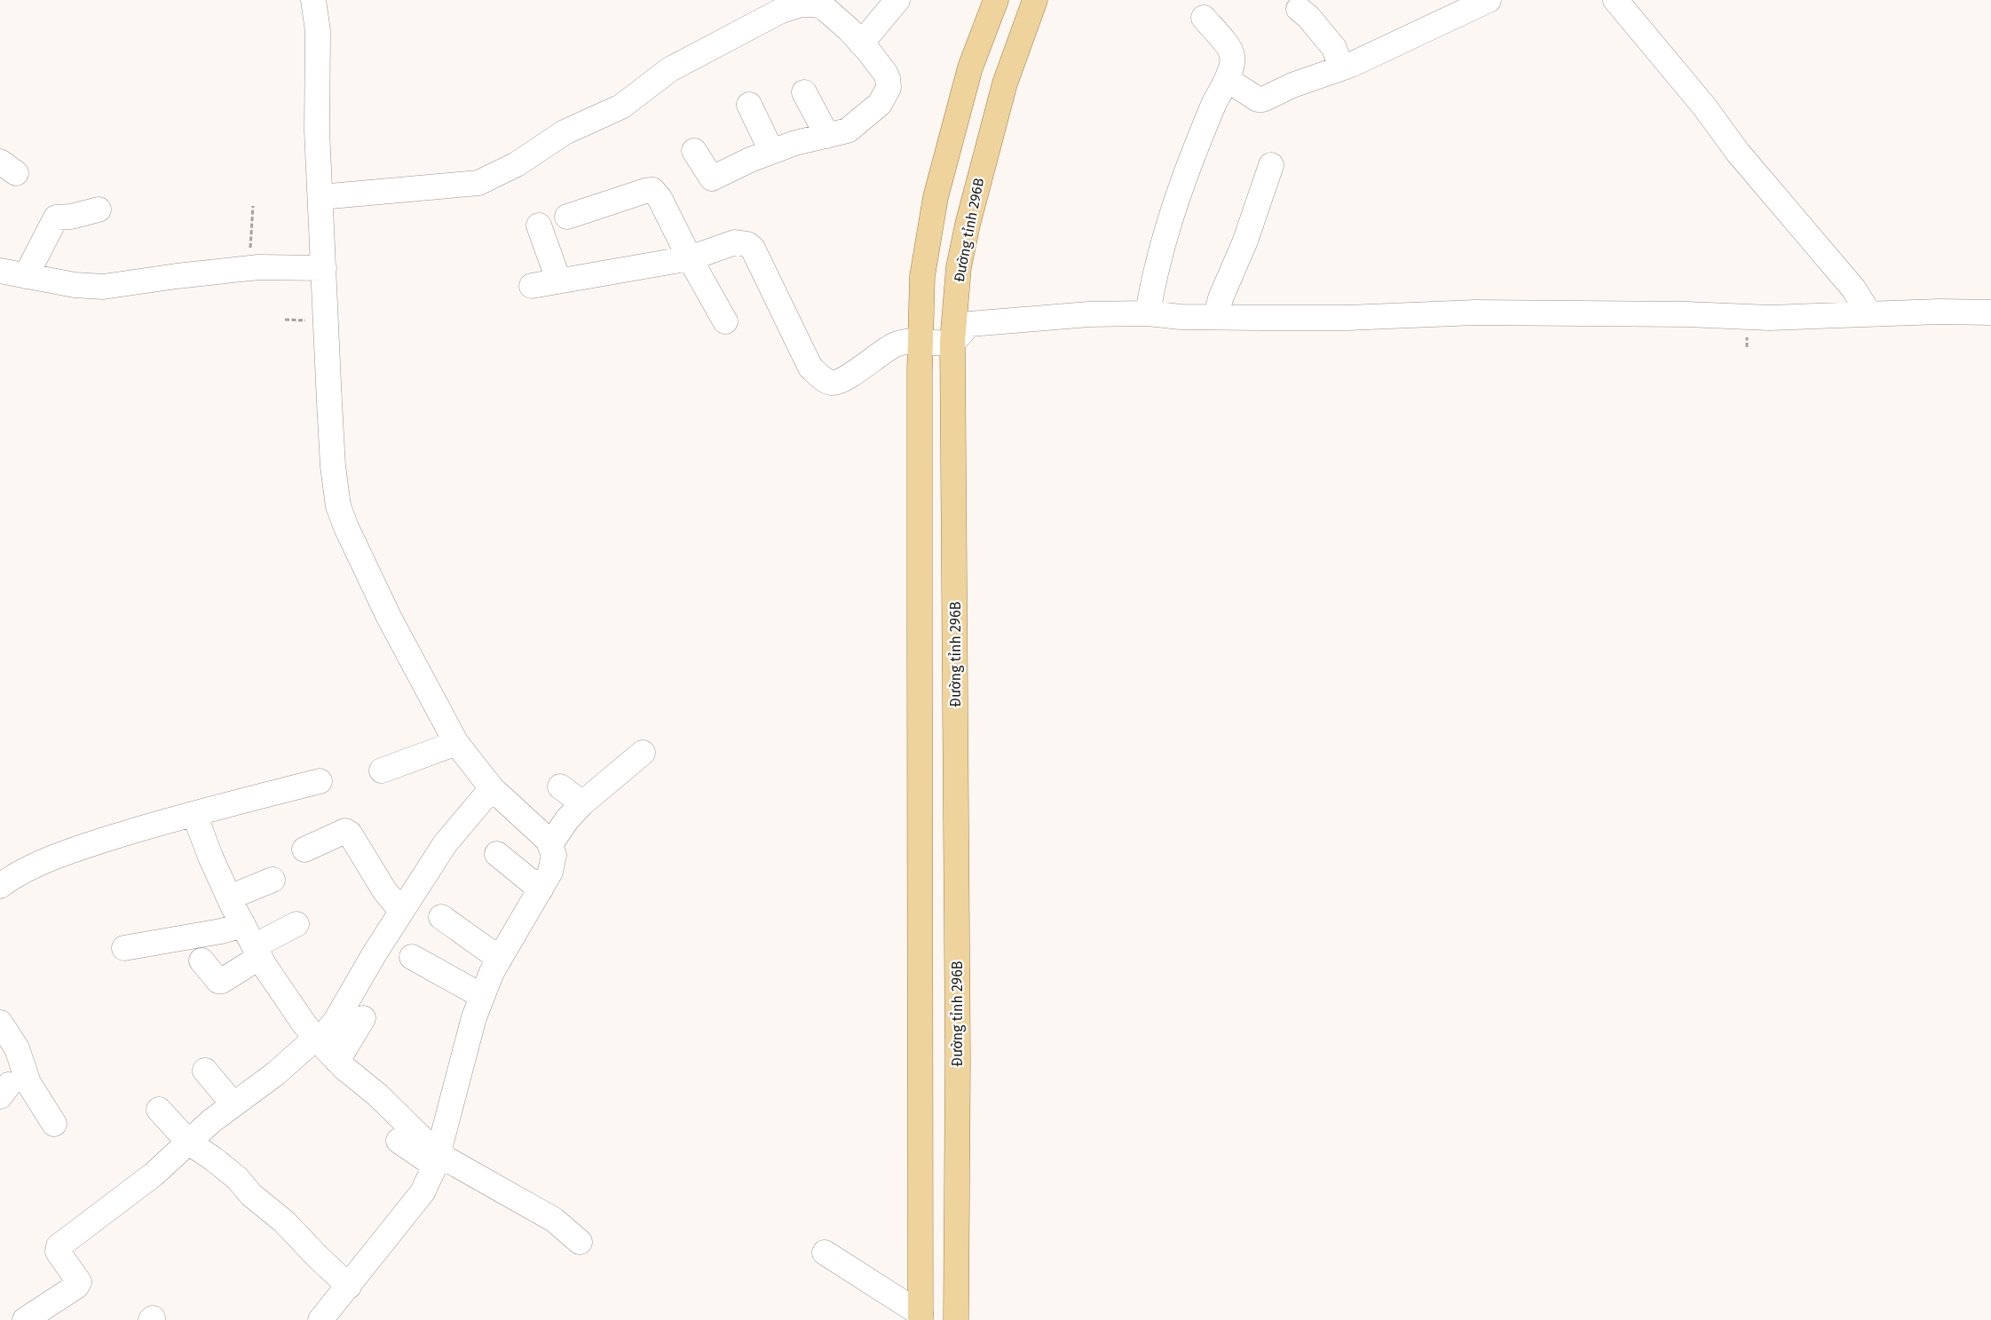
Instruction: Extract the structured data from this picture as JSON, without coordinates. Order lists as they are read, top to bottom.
{
  "streets": {
    "main road": ["Đường tỉnh 296B"]
  }
}
